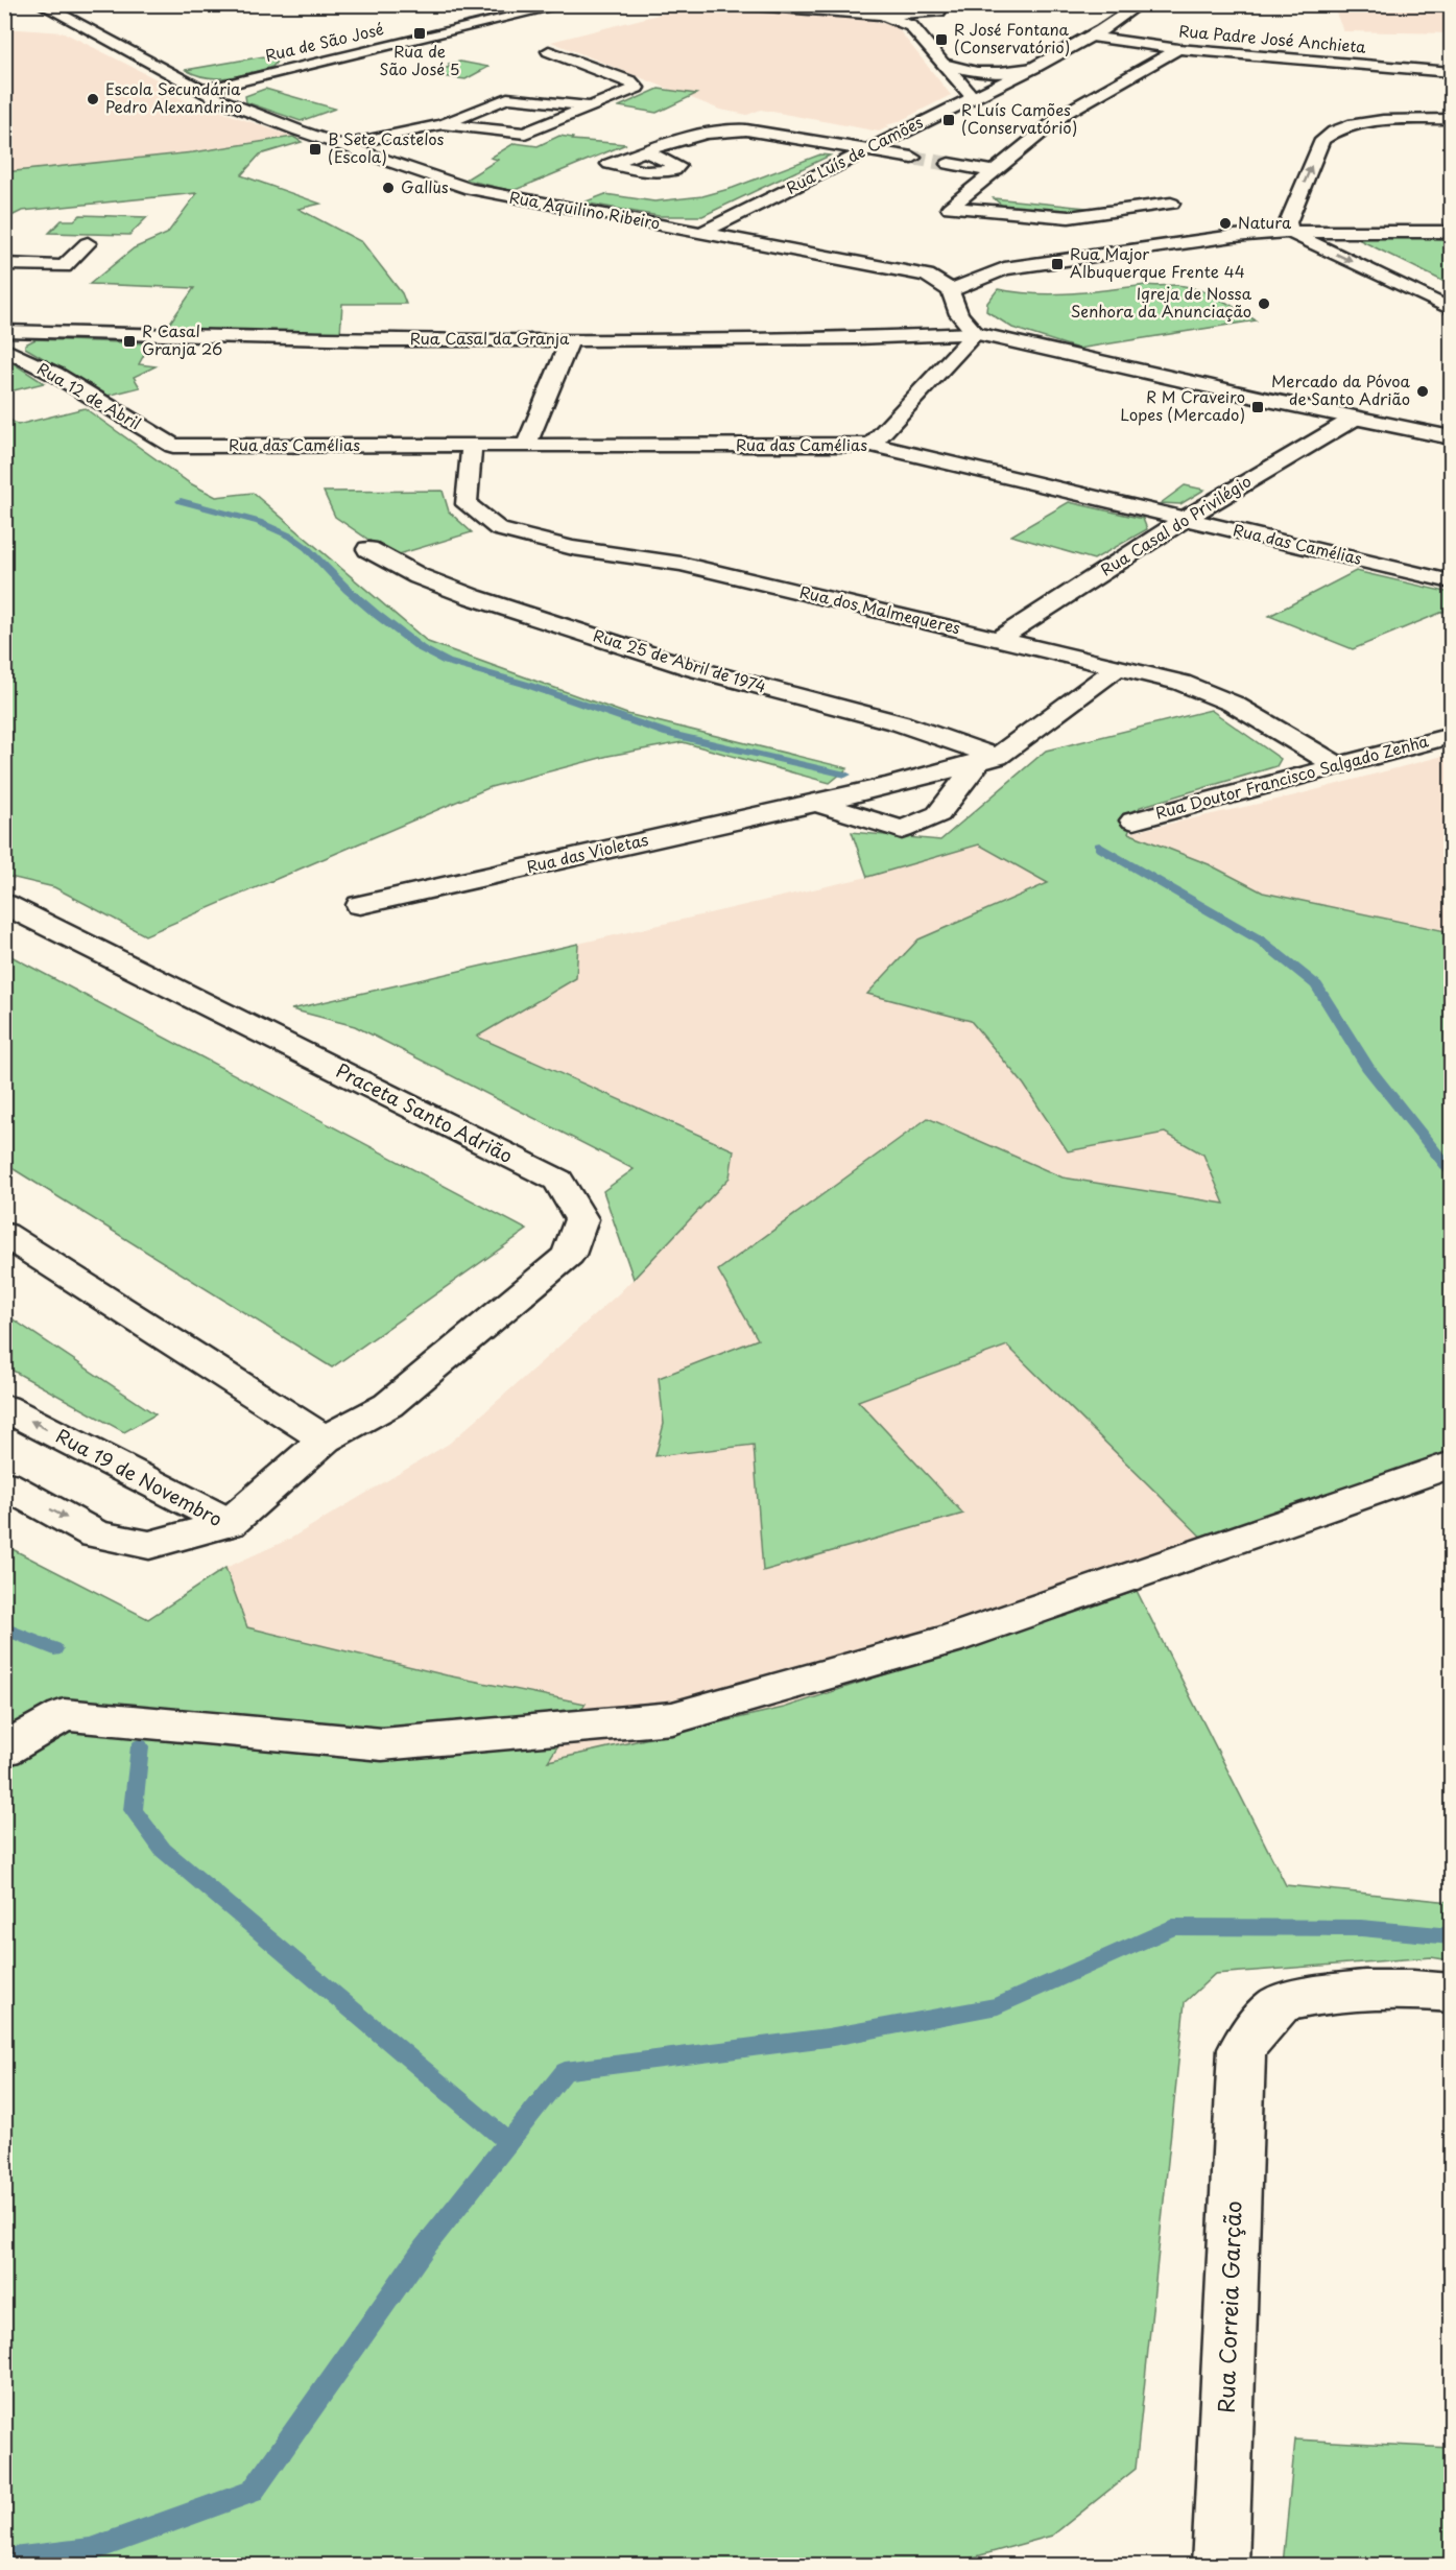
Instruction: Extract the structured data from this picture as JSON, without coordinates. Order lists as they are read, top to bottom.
{
  "streets": {
    "street": [
      "Rua Padre José Anchieta",
      "Rua de São José",
      "Rua Luís de Camões",
      "Rua Aquilino Ribeiro",
      "Rua Casal da Granja",
      "Rua 12 de Abril",
      "Rua das Camélias",
      "Rua Casal do Privilégio",
      "Rua dos Malmequeres",
      "Rua 25 de Abril de 1974",
      "Rua Doutor Francisco Salgado Zenha",
      "Rua das Violetas",
      "Praceta Santo Adrião",
      "Rua 19 de Novembro",
      "Rua Correia Garção"
    ]
  },
  "crossings": [
    ["Rua Padre José Anchieta", "Rua Luís de Camões"],
    ["Rua de São José", "Rua Aquilino Ribeiro"],
    ["Rua Luís de Camões", "Rua Aquilino Ribeiro"],
    ["Rua Casal da Granja", "Rua Casal do Privilégio"],
    ["Rua 12 de Abril", "Rua das Camélias"],
    ["Rua das Camélias", "Rua Casal do Privilégio"],
    ["Rua das Camélias", "Rua dos Malmequeres"],
    ["Rua Casal do Privilégio", "Rua dos Malmequeres"],
    ["Rua dos Malmequeres", "Rua Doutor Francisco Salgado Zenha"],
    ["Rua dos Malmequeres", "Rua das Violetas"],
    ["Rua 25 de Abril de 1974", "Rua das Violetas"]
  ],
  "places": {
    "transit": [
      "Rua de São José 5",
      "R José Fontana (Conservatório)",
      "R Luís Camões (Conservatório)",
      "B Sete Castelos (Escola)",
      "Rua Major Albuquerque Frente 44",
      "R Casal Granja 26",
      "R M Craveiro Lopes (Mercado)"
    ],
    "other": [
      "Escola Secundária Pedro Alexandrino",
      "Gallus",
      "Natura",
      "Igreja de Nossa Senhora da Anunciação",
      "Mercado da Póvoa de Santo Adrião"
    ]
  }
}
